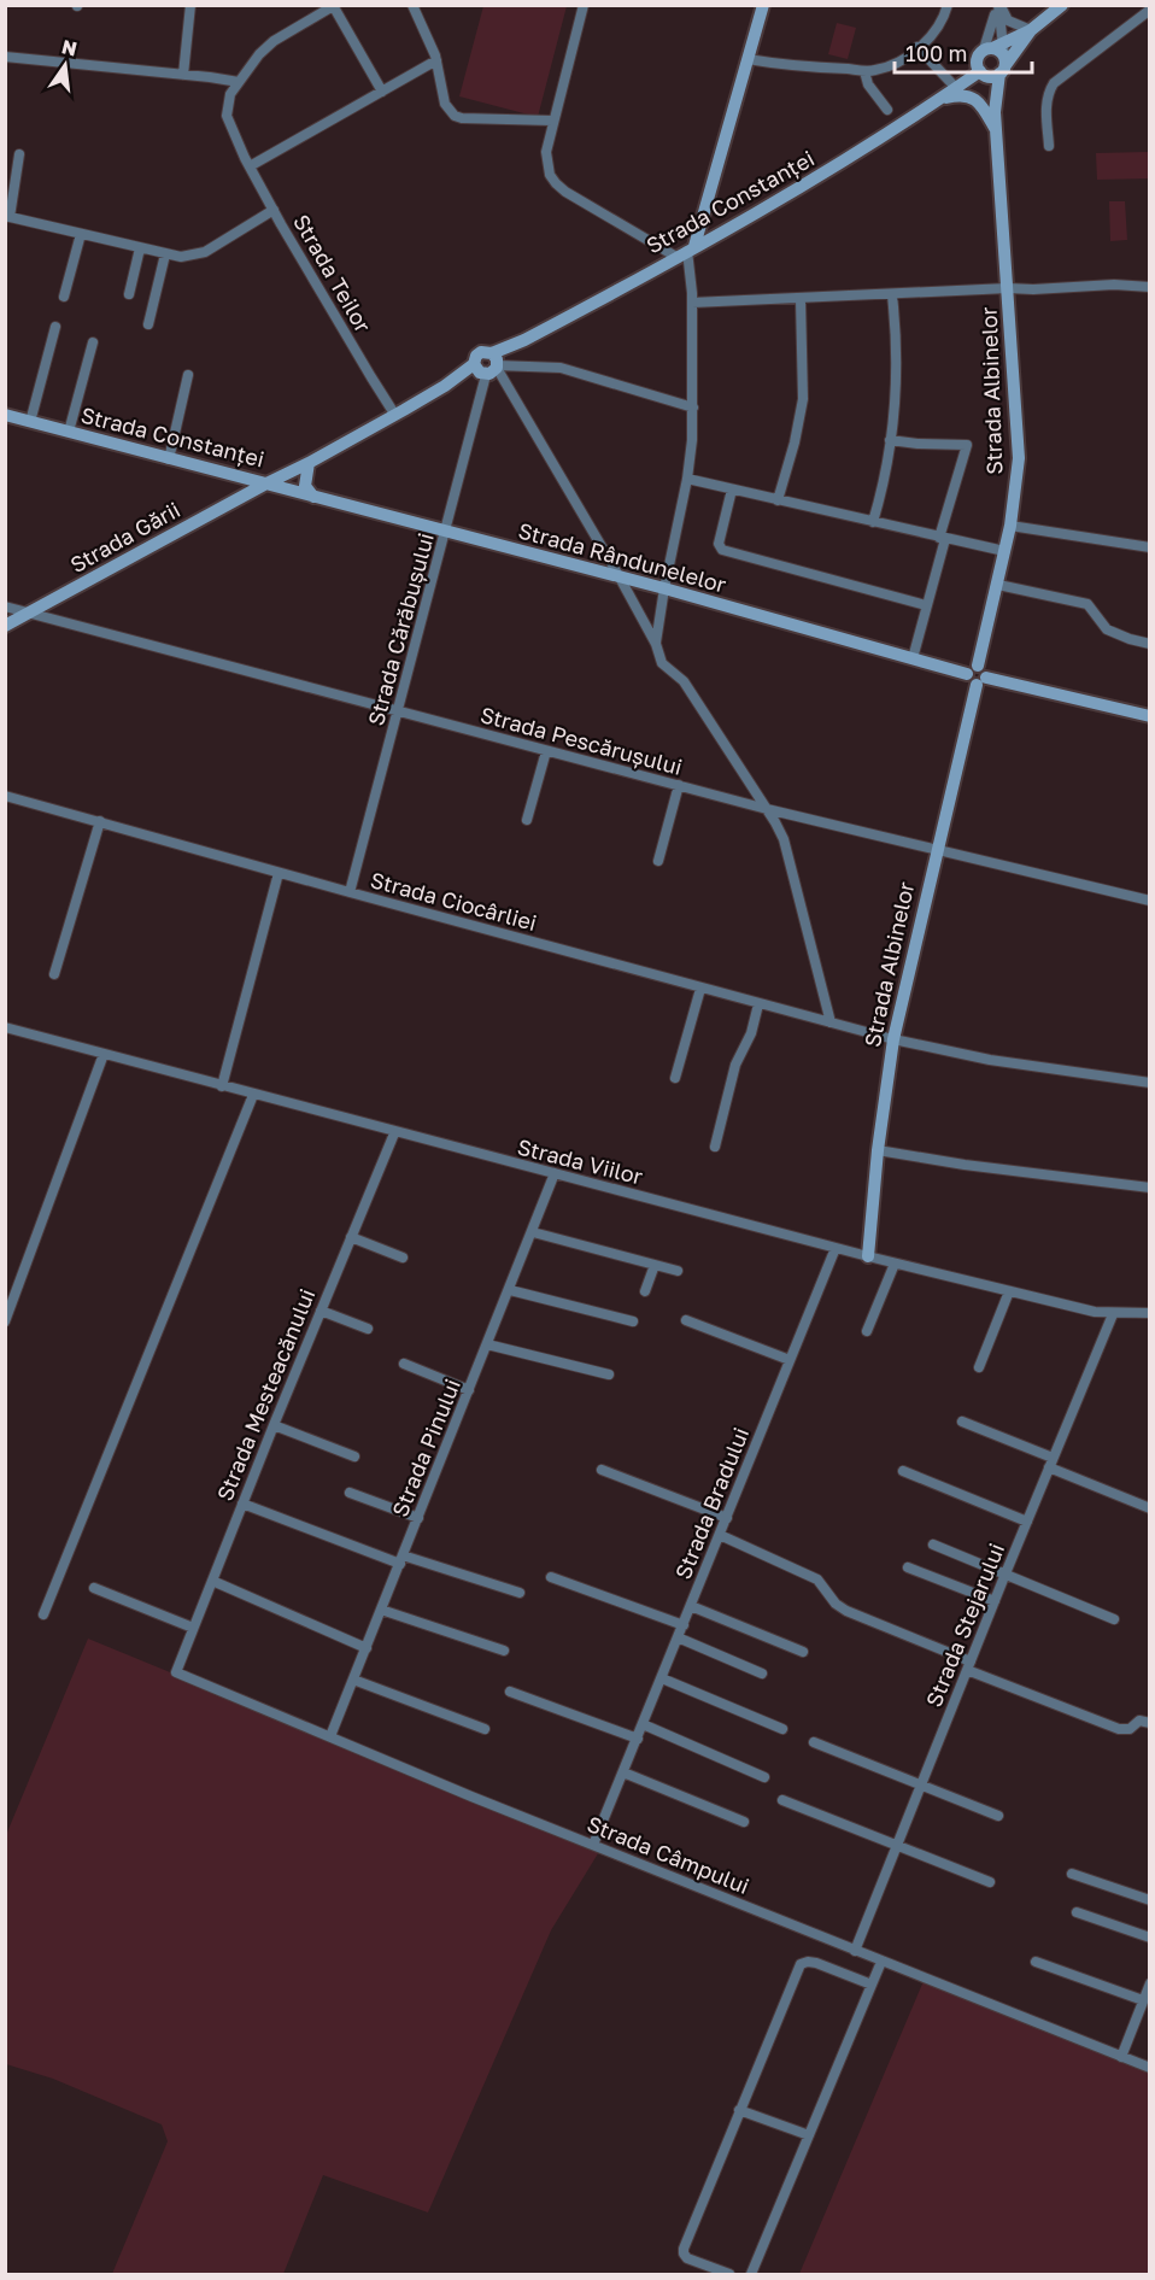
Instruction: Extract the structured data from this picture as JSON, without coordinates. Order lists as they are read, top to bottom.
{
  "streets": {
    "street": [
      "Strada Constanței",
      "Strada Teilor",
      "Strada Albinelor",
      "Strada Gării",
      "Strada Rândunelelor",
      "Strada Cărăbușului",
      "Strada Pescărușului",
      "Strada Ciocârliei",
      "Strada Viilor",
      "Strada Mesteacănului",
      "Strada Pinului",
      "Strada Bradului",
      "Strada Stejarului",
      "Strada Câmpului"
    ]
  },
  "crossings": [
    ["Strada Constanței", "Strada Teilor"],
    ["Strada Constanței", "Strada Albinelor"],
    ["Strada Constanței", "Strada Gării"],
    ["Strada Constanței", "Strada Rândunelelor"],
    ["Strada Constanței", "Strada Cărăbușului"],
    ["Strada Albinelor", "Strada Rândunelelor"],
    ["Strada Albinelor", "Strada Pescărușului"],
    ["Strada Albinelor", "Strada Ciocârliei"],
    ["Strada Albinelor", "Strada Viilor"],
    ["Strada Gării", "Strada Rândunelelor"],
    ["Strada Gării", "Strada Pescărușului"],
    ["Strada Rândunelelor", "Strada Cărăbușului"],
    ["Strada Cărăbușului", "Strada Pescărușului"],
    ["Strada Cărăbușului", "Strada Ciocârliei"],
    ["Strada Viilor", "Strada Mesteacănului"],
    ["Strada Viilor", "Strada Pinului"],
    ["Strada Viilor", "Strada Bradului"],
    ["Strada Viilor", "Strada Stejarului"],
    ["Strada Mesteacănului", "Strada Câmpului"],
    ["Strada Pinului", "Strada Câmpului"],
    ["Strada Bradului", "Strada Câmpului"],
    ["Strada Stejarului", "Strada Câmpului"]
  ],
  "scale_bar": "100 m",
  "north": "top"
}
